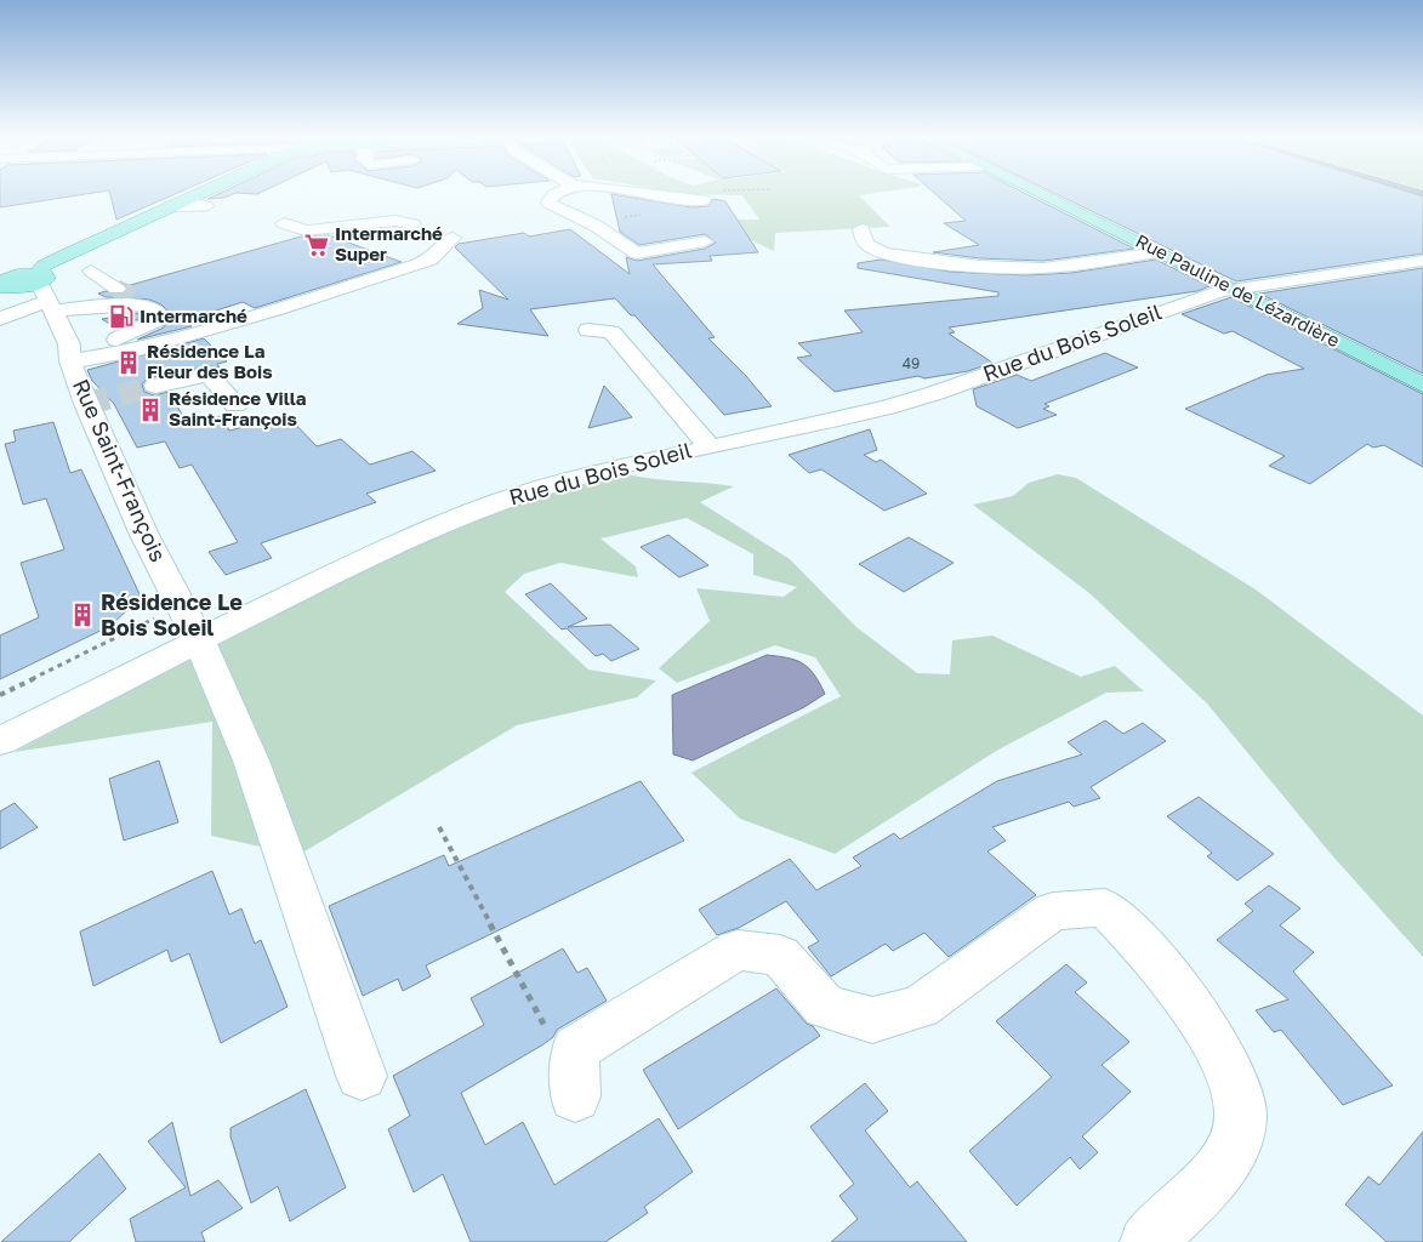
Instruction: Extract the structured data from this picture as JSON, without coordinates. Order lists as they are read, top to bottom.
{
  "streets": {
    "main road": ["Rue Pauline de Lézardière"],
    "street": ["Rue du Bois Soleil", "Rue Saint-François"]
  },
  "crossings": [
    ["Rue Pauline de Lézardière", "Rue du Bois Soleil"],
    ["Rue du Bois Soleil", "Rue Saint-François"]
  ],
  "places": {
    "supermarket": ["Intermarché Super"],
    "fuel station": ["Intermarché"],
    "building": ["Résidence La Fleur des Bois", "Résidence Villa Saint-François", "Résidence Le Bois Soleil"]
  },
  "house_numbers": ["49"]
}
